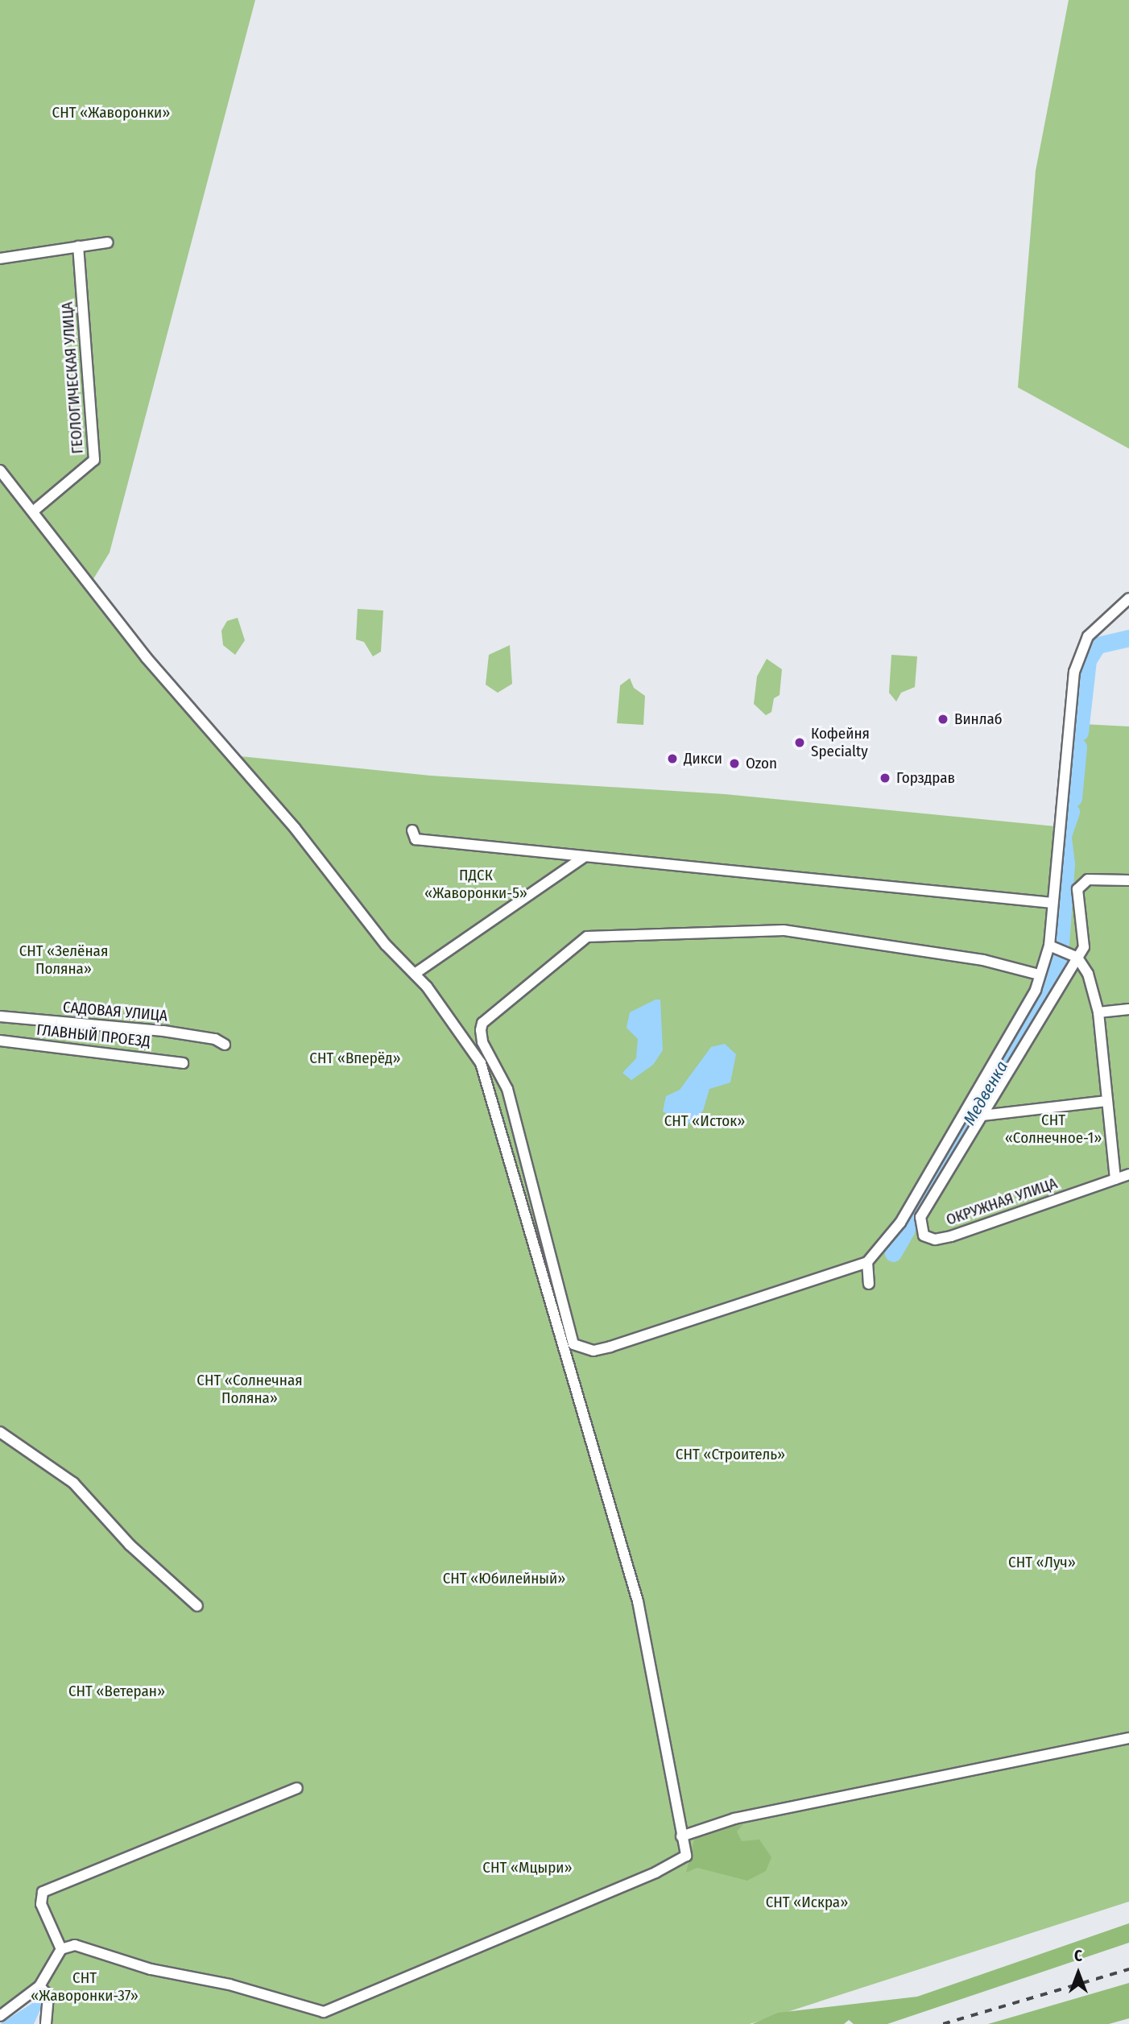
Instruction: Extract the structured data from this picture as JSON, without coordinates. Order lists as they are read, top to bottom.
{
  "streets": {
    "street": [
      "ГЕОЛОГИЧЕСКАЯ УЛИЦА",
      "САДОВАЯ УЛИЦА",
      "ГЛАВНЫЙ ПРОЕЗД",
      "ОКРУЖНАЯ УЛИЦА"
    ]
  },
  "water": ["Медвенка"],
  "parks": [
    "СНТ «Жаворонки»",
    "ПДСК «Жаворонки-5»",
    "СНТ «Зелёная Поляна»",
    "СНТ «Вперёд»",
    "СНТ «Солнечное-1»",
    "СНТ «Исток»",
    "СНТ «Солнечная Поляна»",
    "СНТ «Строитель»",
    "СНТ «Луч»",
    "СНТ «Юбилейный»",
    "СНТ «Ветеран»",
    "СНТ «Мцыри»",
    "СНТ «Искра»",
    "СНТ «Жаворонки-37»"
  ],
  "places": [
    "Винлаб",
    "Кофейня Specialty",
    "Дикси",
    "Ozon",
    "Горздрав"
  ],
  "north": "top"
}
